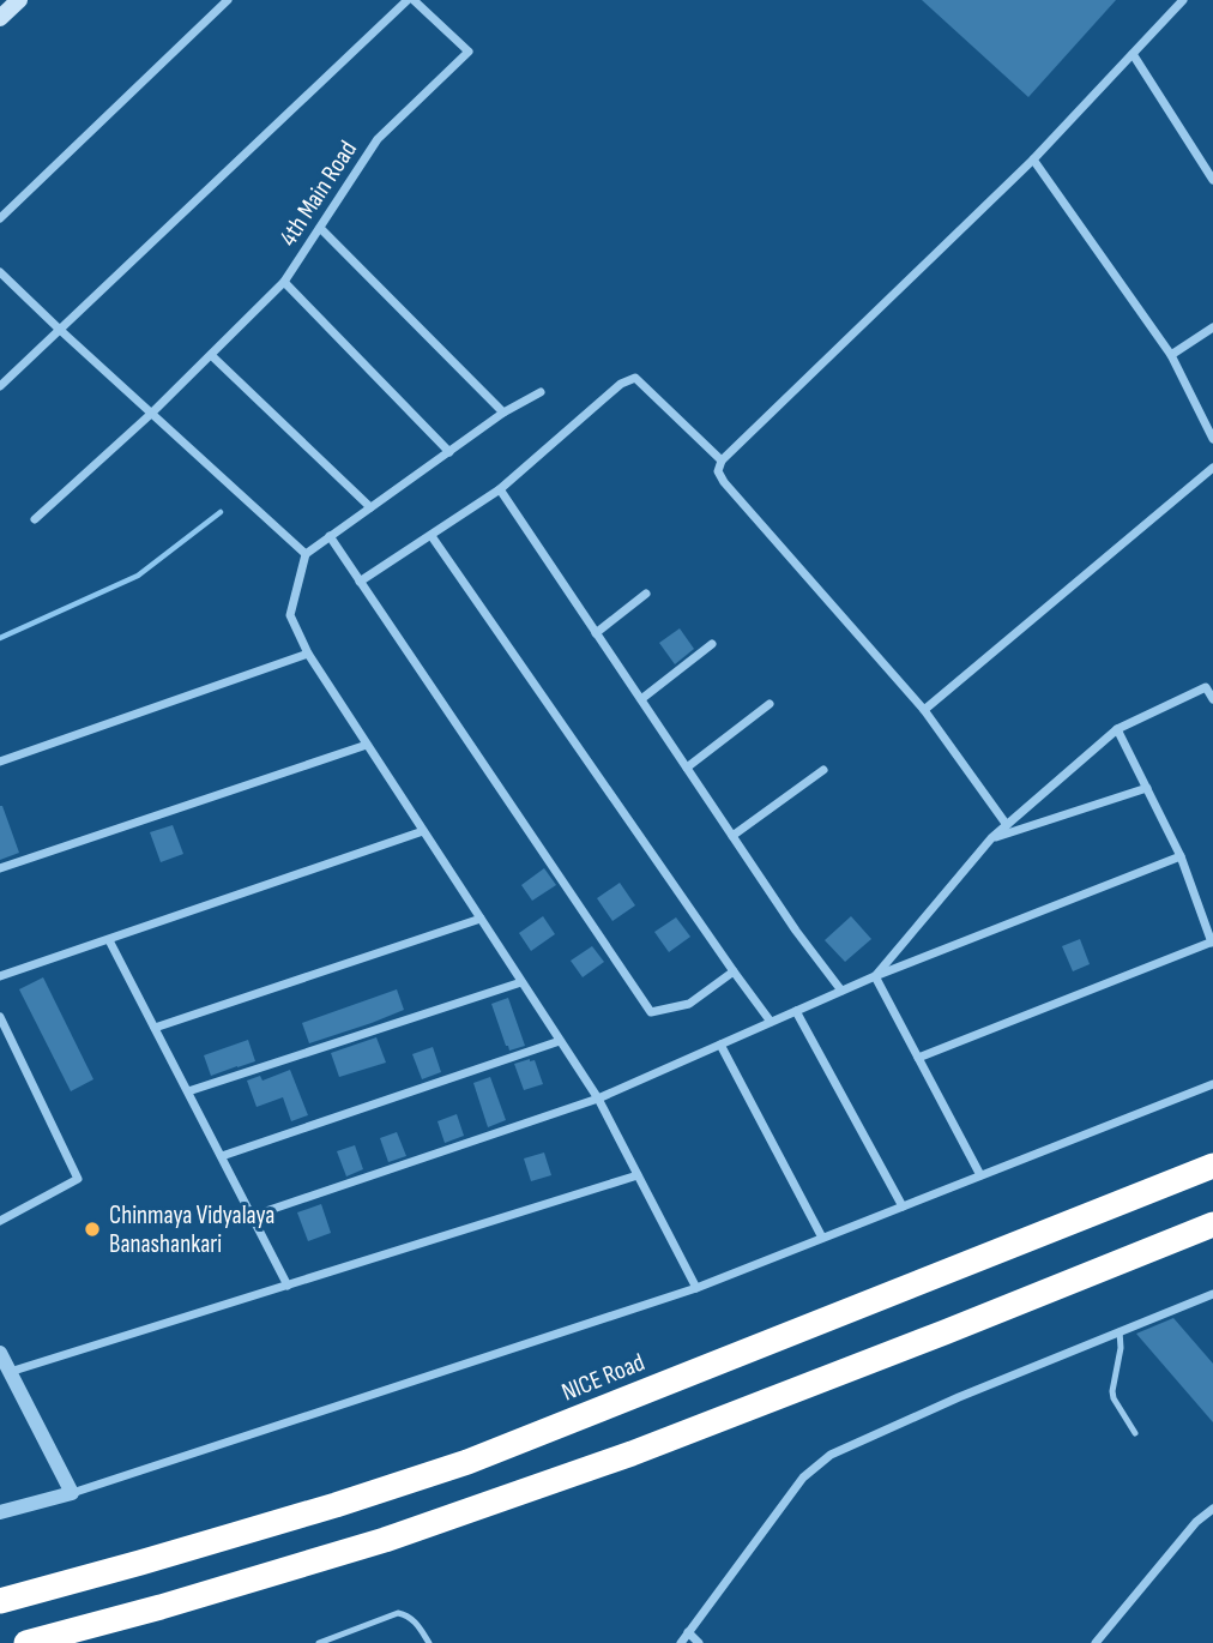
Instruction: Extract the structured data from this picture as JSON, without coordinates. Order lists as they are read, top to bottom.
{
  "streets": {
    "highway": ["NICE Road"],
    "street": ["4th Main Road"]
  },
  "places": ["Chinmaya Vidyalaya Banashankari"]
}
